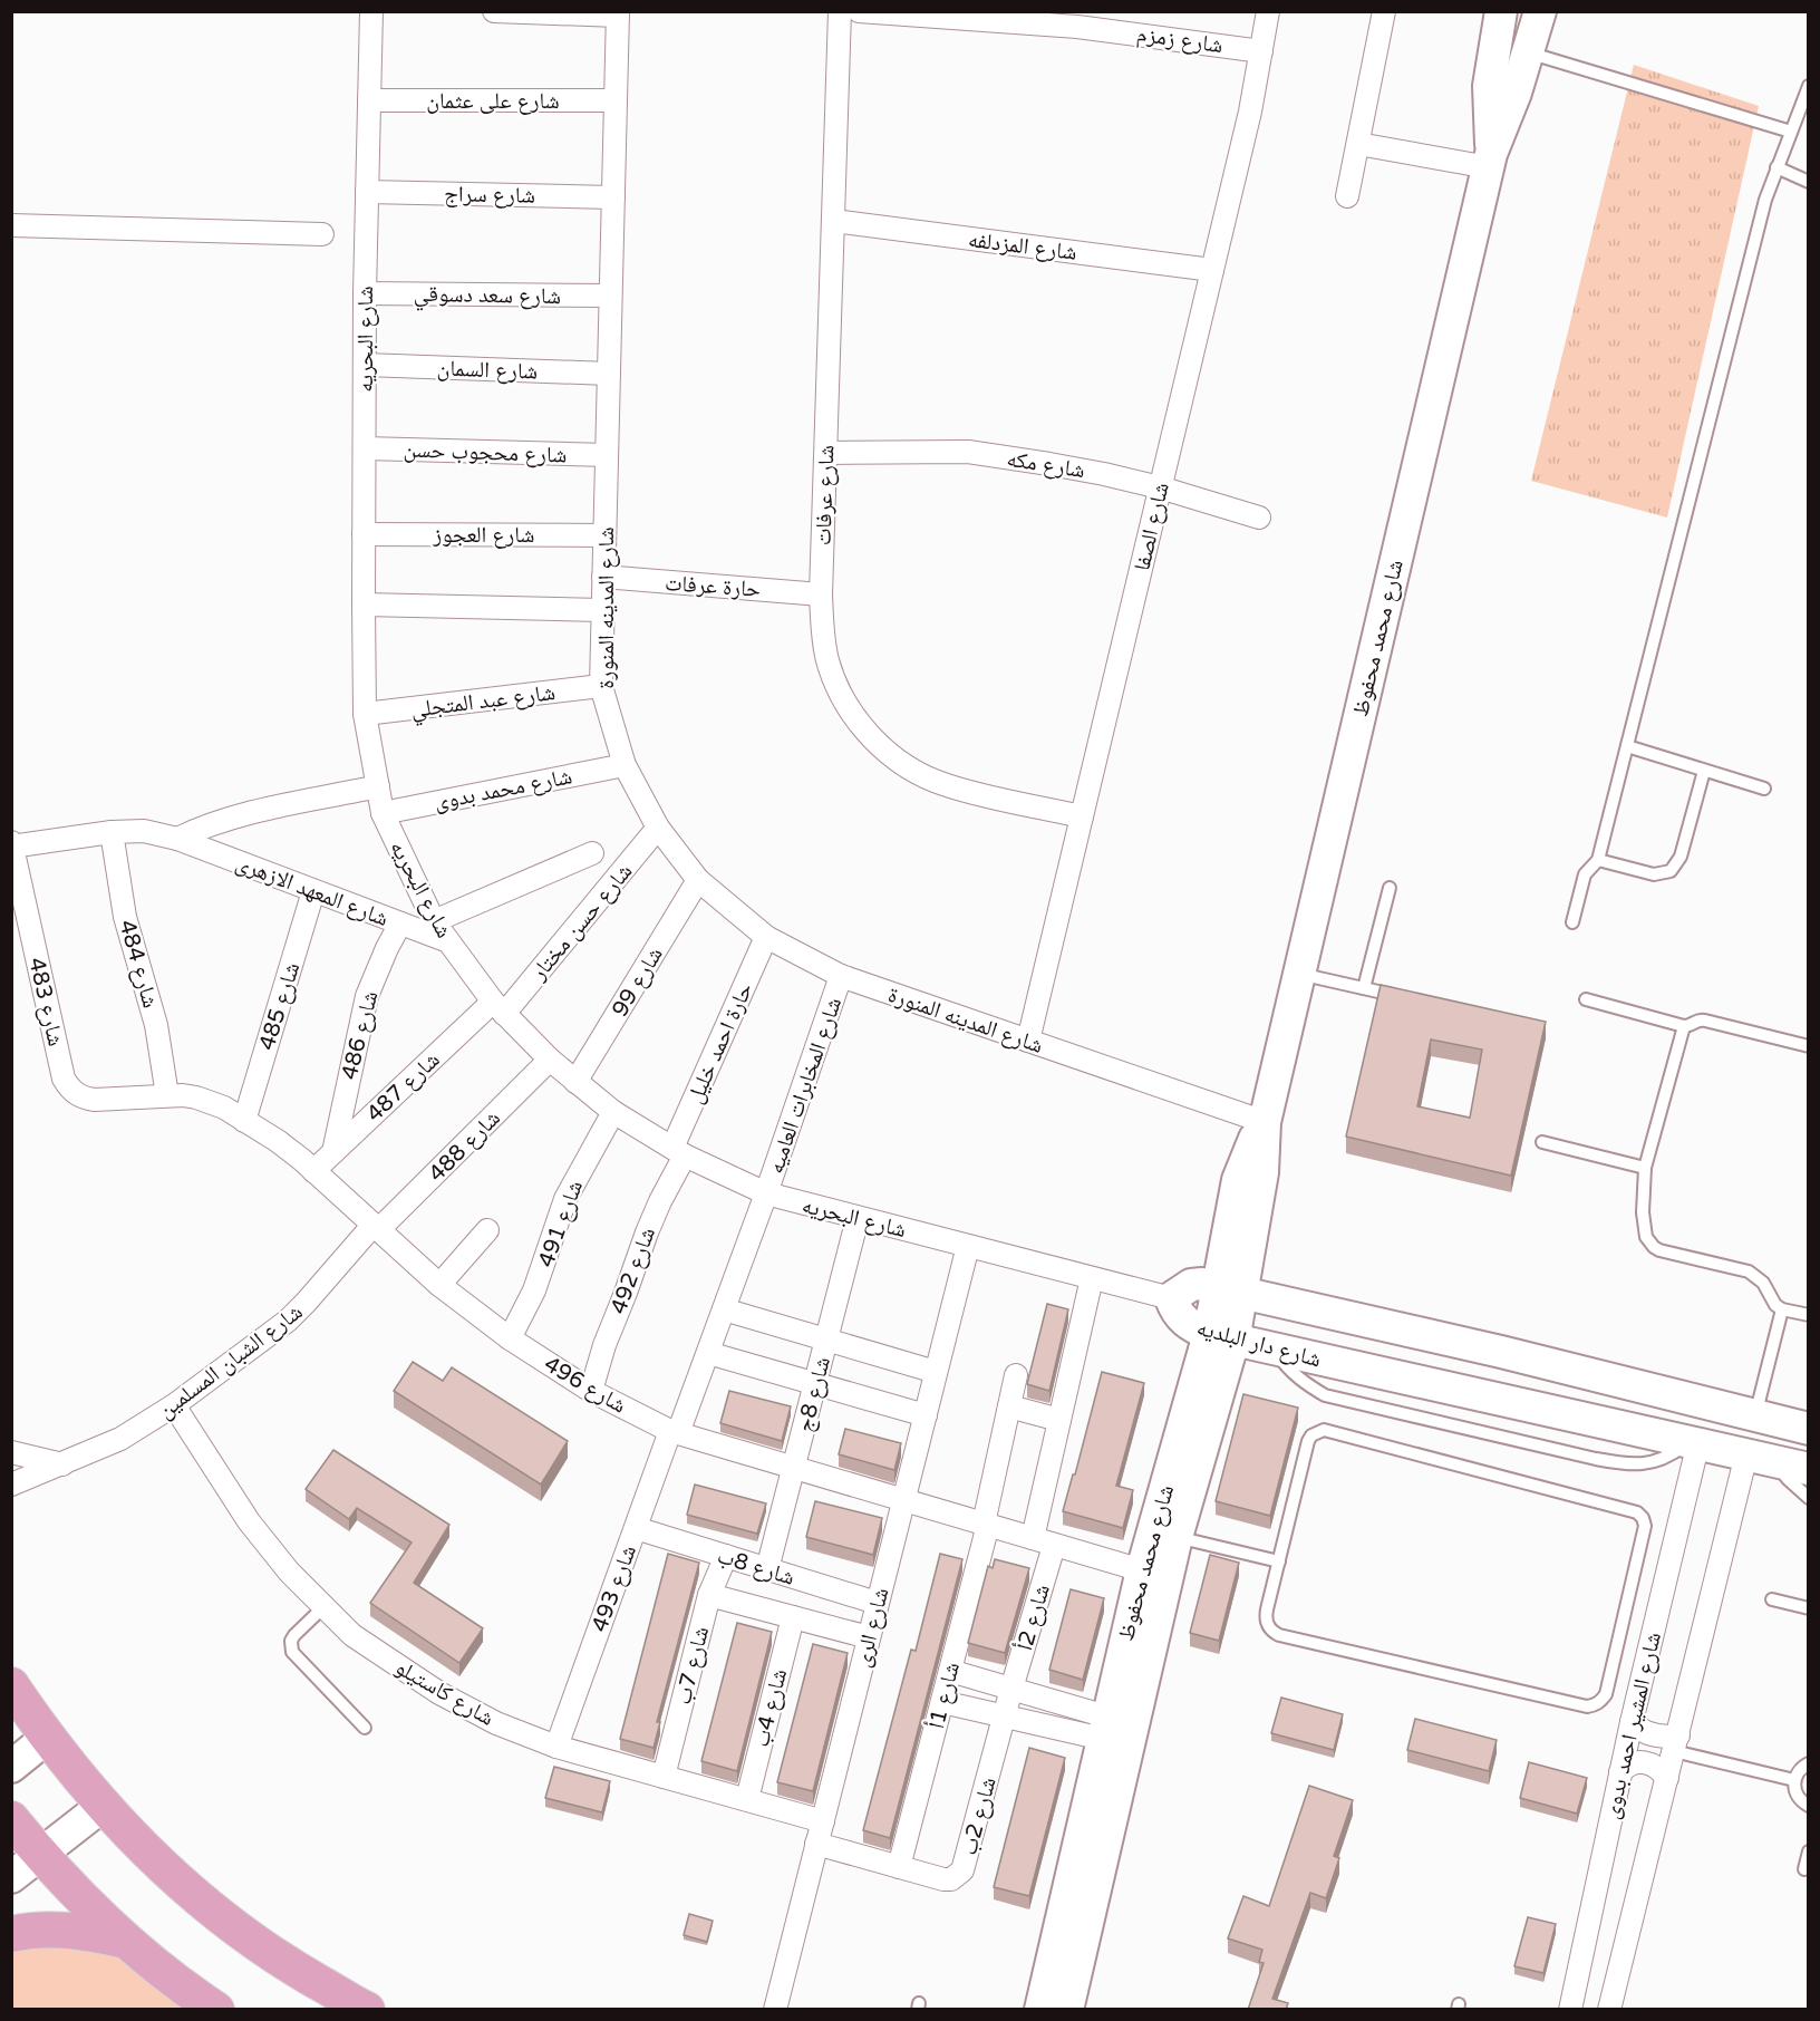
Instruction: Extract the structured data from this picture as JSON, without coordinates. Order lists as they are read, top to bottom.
{
  "streets": {
    "street": [
      "شارع زمزم",
      "شارع على عثمان",
      "شارع سراج",
      "شارع المزدلفه",
      "شارع سعد دسوقي",
      "شارع البحريه",
      "شارع السمان",
      "شارع محجوب حسن",
      "شارع مكه",
      "شارع عرفات",
      "شارع الصفا",
      "شارع العجوز",
      "حارة عرفات",
      "شارع المدينه المنورة",
      "شارع محمد محفوظ",
      "شارع عبد المتجلي",
      "شارع محمد بدوى",
      "شارع المعهد الازهرى",
      "شارع حسن مختار",
      "شارع 484",
      "شارع 99",
      "شارع 483",
      "شارع 485",
      "شارع 486",
      "حارة احمد خليل",
      "شارع المخابرات العاميه",
      "شارع 487",
      "شارع 488",
      "شارع 491",
      "شارع 492",
      "شارع دار البلديه",
      "شارع الشبان المسلمين",
      "شارع 496",
      "شارع 8ج",
      "شارع 8ب",
      "شارع 493",
      "شارع 2أ",
      "شارع الرى",
      "شارع 7ب",
      "شارع كاستيلو",
      "شارع 1أ",
      "شارع 4ب",
      "شارع المشير احمد بدوى",
      "شارع 2ب"
    ]
  },
  "crossings": [
    ["شارع زمزم", "شارع الصفا"],
    ["شارع على عثمان", "شارع البحريه"],
    ["شارع على عثمان", "شارع المدينه المنورة"],
    ["شارع سراج", "شارع البحريه"],
    ["شارع سراج", "شارع المدينه المنورة"],
    ["شارع المزدلفه", "شارع عرفات"],
    ["شارع المزدلفه", "شارع الصفا"],
    ["شارع سعد دسوقي", "شارع البحريه"],
    ["شارع سعد دسوقي", "شارع المدينه المنورة"],
    ["شارع البحريه", "شارع السمان"],
    ["شارع البحريه", "شارع محجوب حسن"],
    ["شارع البحريه", "شارع العجوز"],
    ["شارع البحريه", "شارع عبد المتجلي"],
    ["شارع البحريه", "شارع محمد بدوى"],
    ["شارع البحريه", "شارع المعهد الازهرى"],
    ["شارع البحريه", "شارع حسن مختار"],
    ["شارع البحريه", "شارع 99"],
    ["شارع البحريه", "حارة احمد خليل"],
    ["شارع البحريه", "شارع المخابرات العاميه"],
    ["شارع البحريه", "شارع 487"],
    ["شارع البحريه", "شارع 488"],
    ["شارع البحريه", "شارع 491"],
    ["شارع البحريه", "شارع 492"],
    ["شارع البحريه", "شارع دار البلديه"],
    ["شارع البحريه", "شارع 8ج"],
    ["شارع البحريه", "شارع 493"],
    ["شارع البحريه", "شارع الرى"],
    ["شارع السمان", "شارع المدينه المنورة"],
    ["شارع محجوب حسن", "شارع المدينه المنورة"],
    ["شارع مكه", "شارع عرفات"],
    ["شارع مكه", "شارع الصفا"],
    ["شارع عرفات", "شارع الصفا"],
    ["شارع عرفات", "حارة عرفات"],
    ["شارع الصفا", "شارع المدينه المنورة"],
    ["شارع العجوز", "شارع المدينه المنورة"],
    ["حارة عرفات", "شارع المدينه المنورة"],
    ["شارع المدينه المنورة", "شارع محمد محفوظ"],
    ["شارع المدينه المنورة", "شارع عبد المتجلي"],
    ["شارع المدينه المنورة", "شارع محمد بدوى"],
    ["شارع المدينه المنورة", "شارع حسن مختار"],
    ["شارع المدينه المنورة", "شارع 99"],
    ["شارع المدينه المنورة", "حارة احمد خليل"],
    ["شارع المدينه المنورة", "شارع المخابرات العاميه"],
    ["شارع محمد محفوظ", "شارع دار البلديه"],
    ["شارع محمد محفوظ", "شارع 496"],
    ["شارع المعهد الازهرى", "شارع 484"],
    ["شارع المعهد الازهرى", "شارع 483"],
    ["شارع المعهد الازهرى", "شارع 485"],
    ["شارع المعهد الازهرى", "شارع 486"],
    ["شارع حسن مختار", "شارع 487"],
    ["شارع 484", "شارع 496"],
    ["شارع 483", "شارع 496"],
    ["شارع 485", "شارع 496"],
    ["شارع 486", "شارع 487"],
    ["حارة احمد خليل", "شارع 492"],
    ["شارع المخابرات العاميه", "شارع 493"],
    ["شارع 487", "شارع 496"],
    ["شارع 488", "شارع الشبان المسلمين"],
    ["شارع 488", "شارع 496"],
    ["شارع 491", "شارع 496"],
    ["شارع 492", "شارع 496"],
    ["شارع دار البلديه", "شارع المشير احمد بدوى"],
    ["شارع الشبان المسلمين", "شارع 496"],
    ["شارع الشبان المسلمين", "شارع كاستيلو"],
    ["شارع 496", "شارع 8ج"],
    ["شارع 496", "شارع 493"],
    ["شارع 496", "شارع 2أ"],
    ["شارع 496", "شارع الرى"],
    ["شارع 496", "شارع 1أ"],
    ["شارع 8ج", "شارع 8ب"],
    ["شارع 8ب", "شارع 493"],
    ["شارع 8ب", "شارع الرى"],
    ["شارع 8ب", "شارع 7ب"],
    ["شارع 493", "شارع كاستيلو"],
    ["شارع 2أ", "شارع 2ب"],
    ["شارع الرى", "شارع كاستيلو"],
    ["شارع الرى", "شارع 2ب"],
    ["شارع 7ب", "شارع كاستيلو"],
    ["شارع كاستيلو", "شارع 4ب"],
    ["شارع 1أ", "شارع 2ب"]
  ]
}
